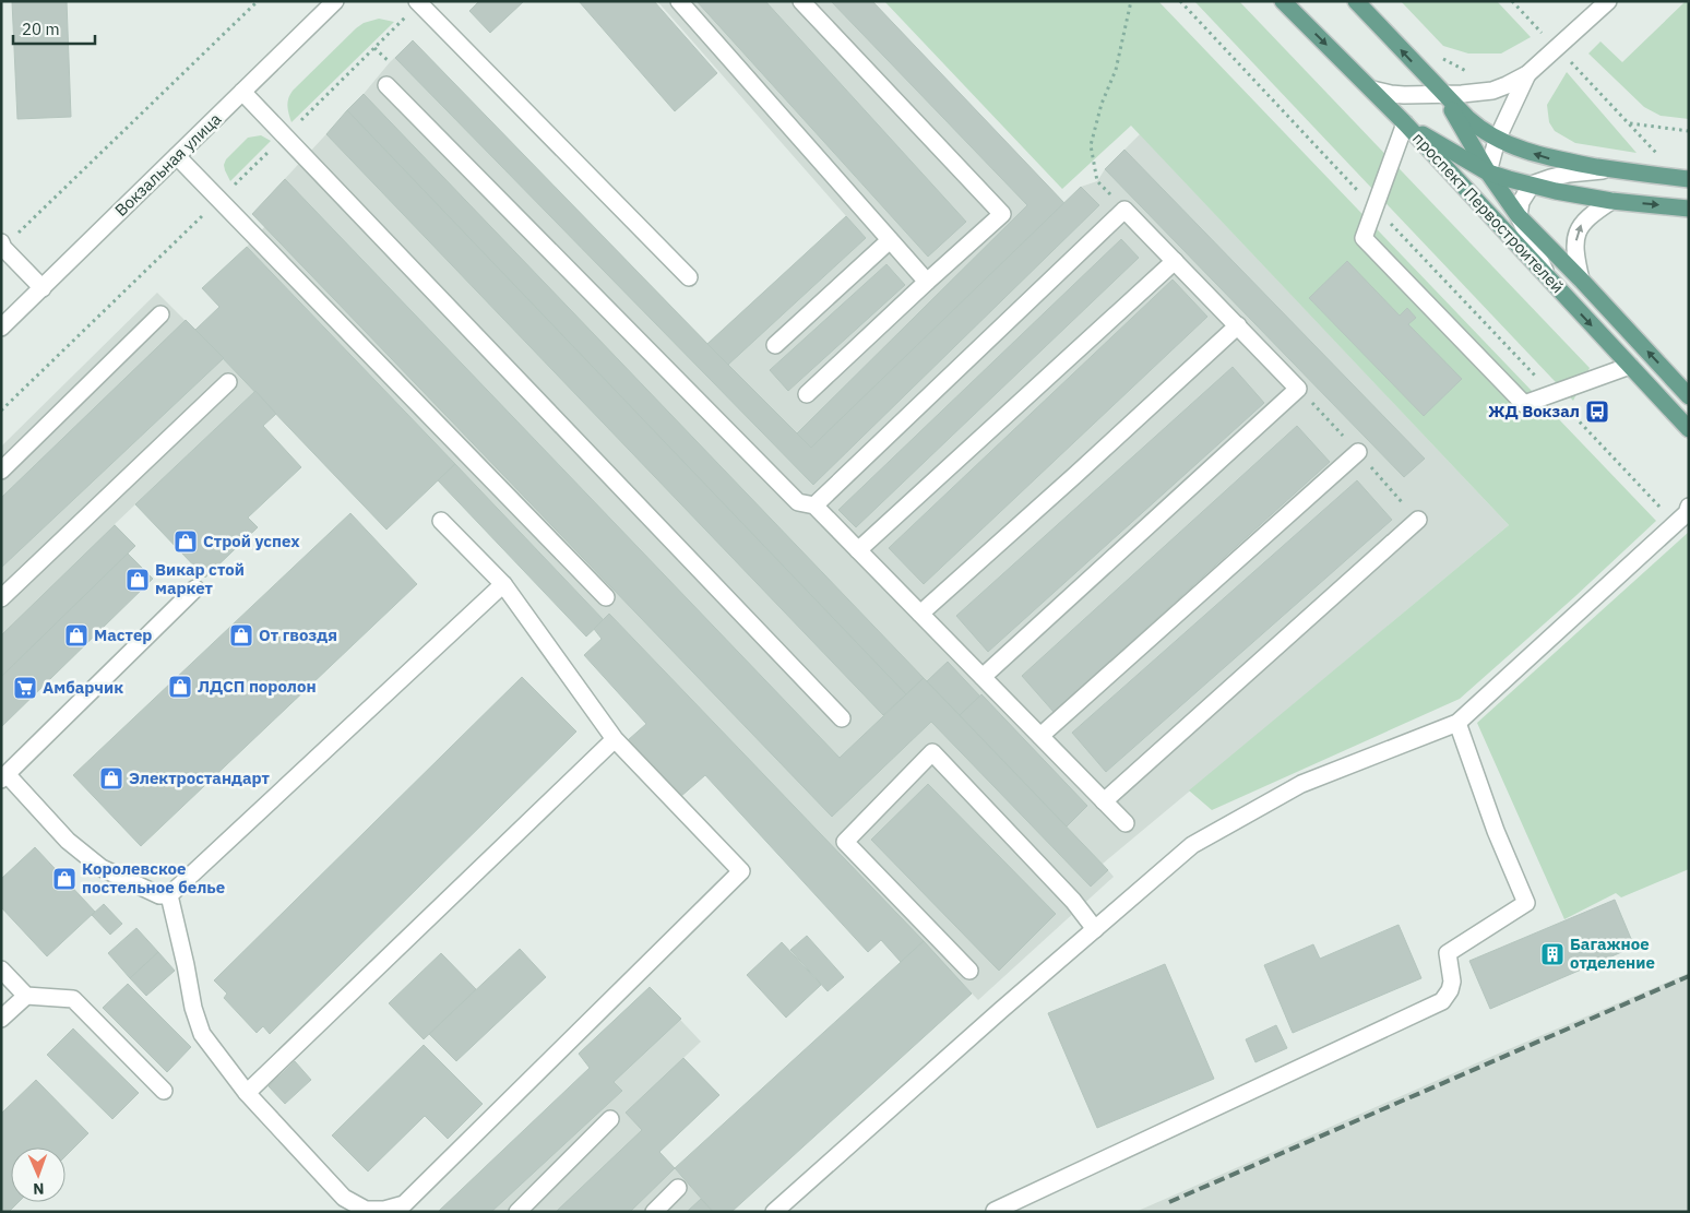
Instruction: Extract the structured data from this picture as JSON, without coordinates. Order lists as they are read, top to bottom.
{
  "streets": {
    "main road": ["проспект Первостроителей"],
    "street": ["Вокзальная улица"]
  },
  "places": {
    "bus stop": ["ЖД Вокзал"],
    "shop": [
      "Строй успех",
      "Викар стой маркет",
      "Мастер",
      "От гвоздя",
      "ЛДСП поролон",
      "Электростандарт",
      "Королевское постельное белье"
    ],
    "supermarket": ["Амбарчик"],
    "building": ["Багажное отделение"]
  },
  "scale_bar": "20 m",
  "north": "bottom"
}
